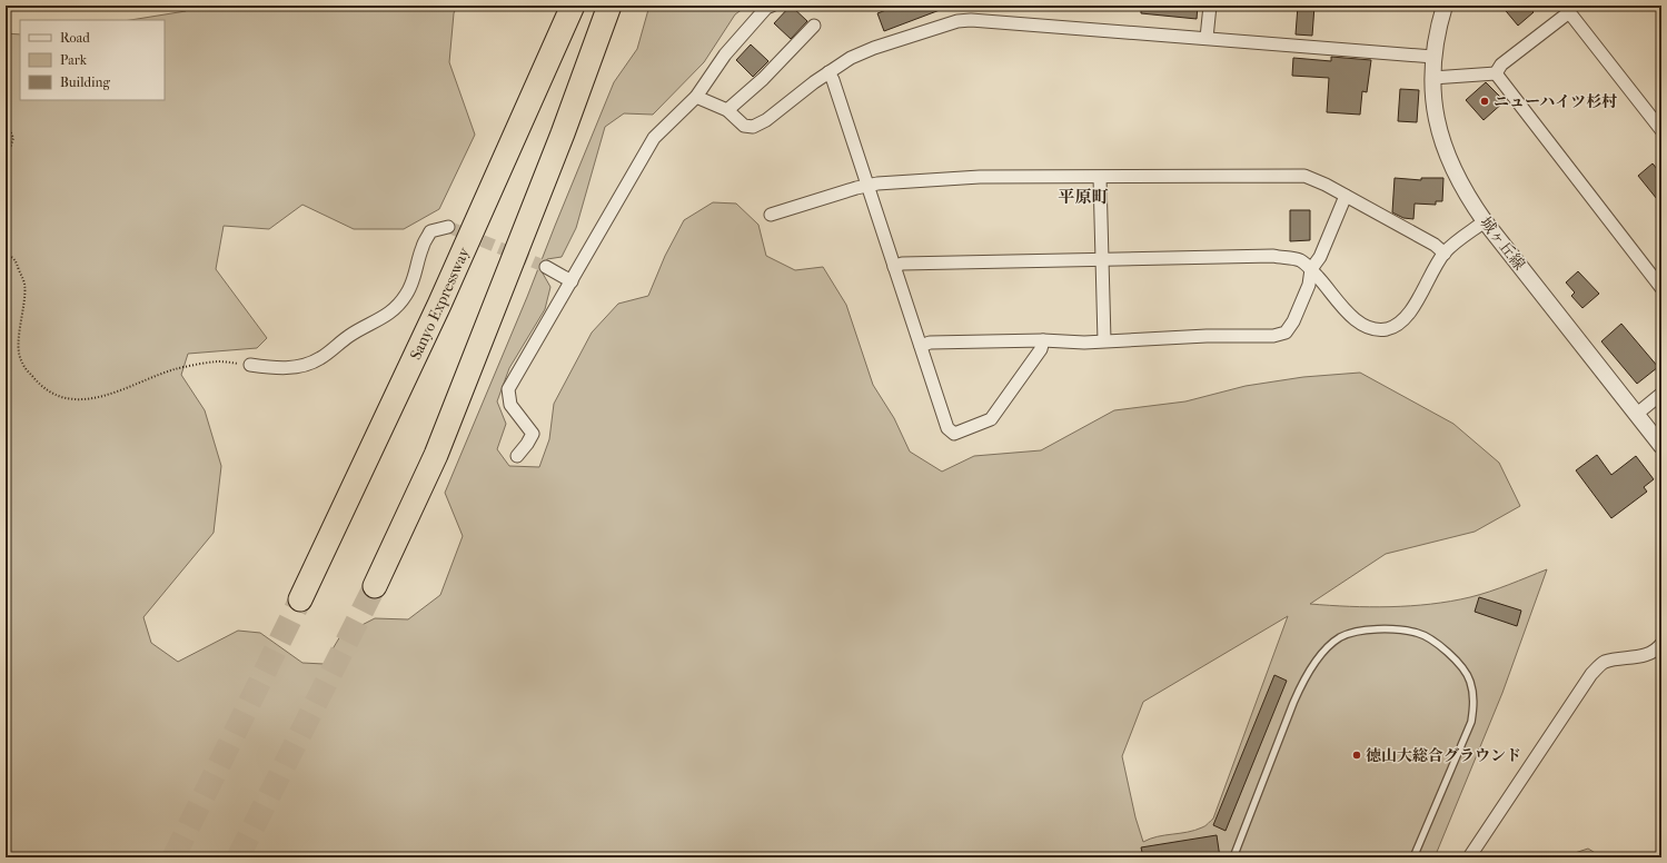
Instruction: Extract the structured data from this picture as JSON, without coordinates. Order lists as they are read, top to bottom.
{
  "streets": {
    "highway": ["Sanyo Expressway"],
    "street": ["城ヶ丘線"]
  },
  "districts": ["平原町"],
  "places": ["ニューハイツ杉村", "徳山大総合グラウンド"],
  "legend": ["Road", "Park", "Building"]
}
